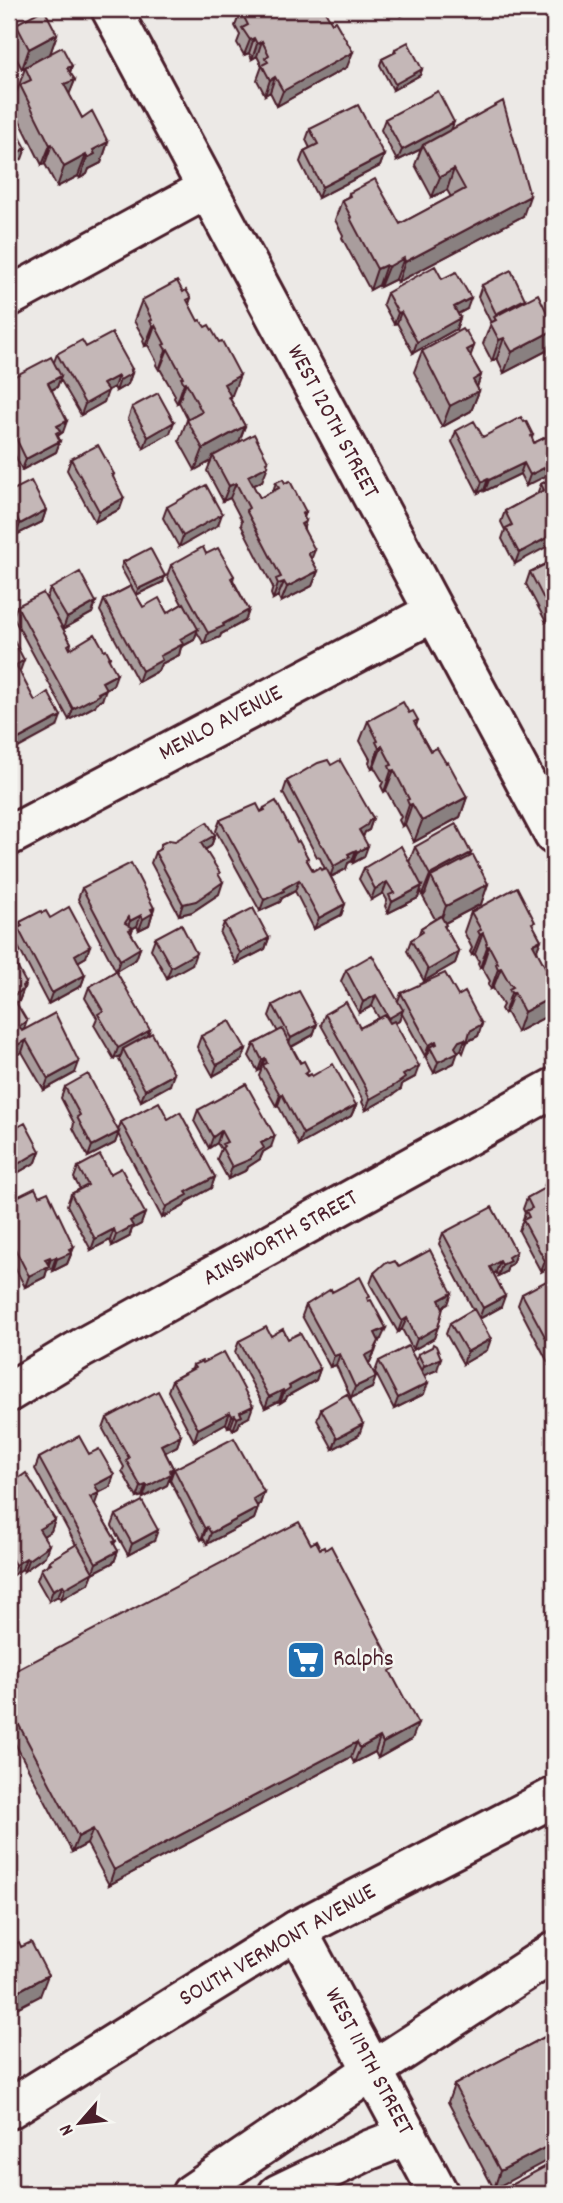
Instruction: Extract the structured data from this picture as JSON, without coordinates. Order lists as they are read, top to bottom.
{
  "streets": {
    "street": [
      "WEST 120TH STREET",
      "MENLO AVENUE",
      "AINSWORTH STREET",
      "SOUTH VERMONT AVENUE",
      "WEST 119TH STREET"
    ]
  },
  "crossings": [
    ["WEST 120TH STREET", "MENLO AVENUE"],
    ["SOUTH VERMONT AVENUE", "WEST 119TH STREET"]
  ],
  "places": {
    "supermarket": ["Ralphs"]
  },
  "north": "bottom left"
}
